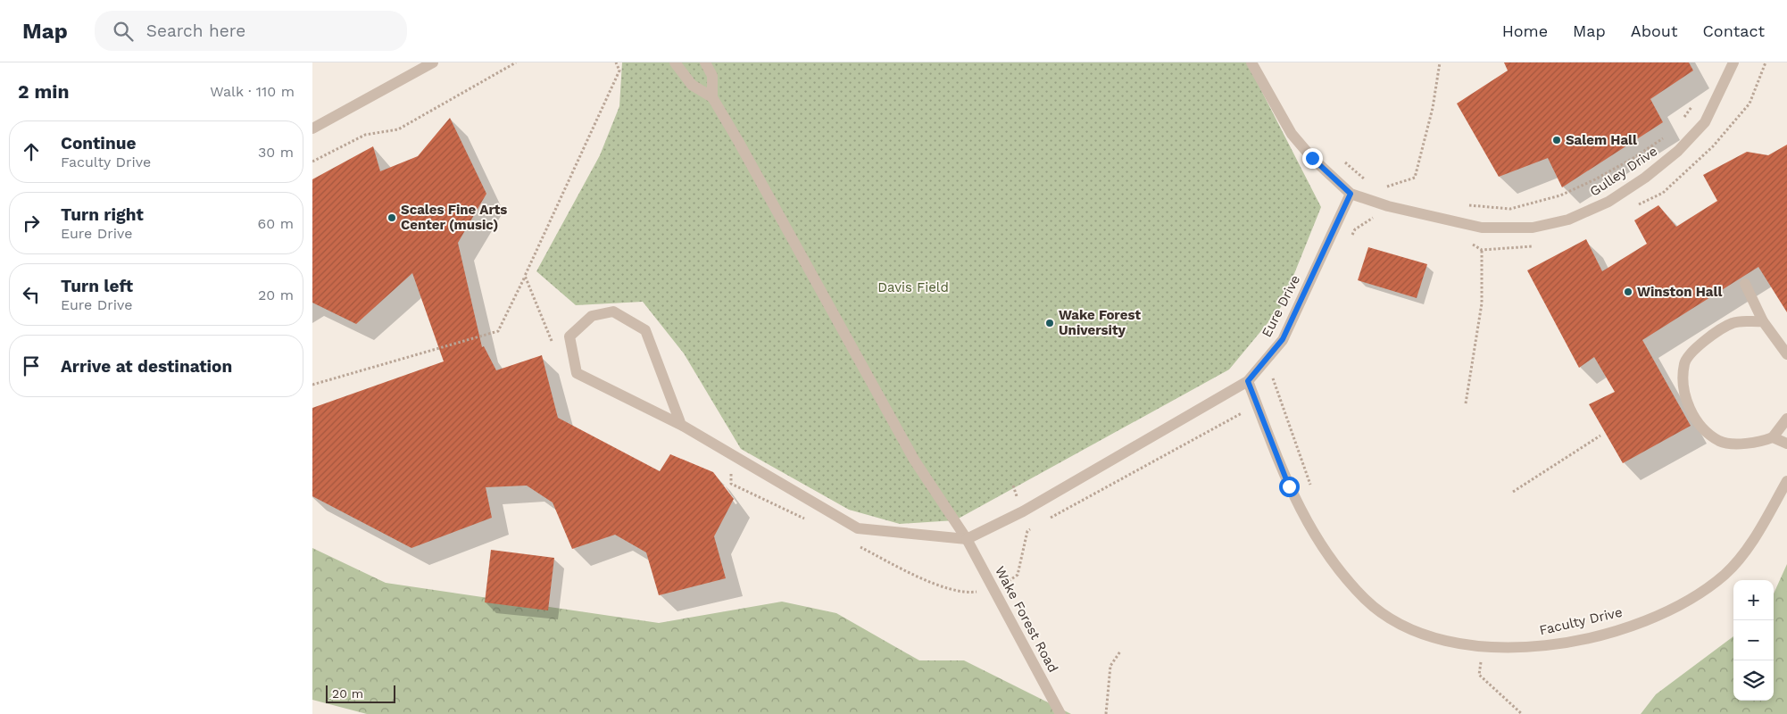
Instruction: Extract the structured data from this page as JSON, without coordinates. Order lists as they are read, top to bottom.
{
  "streets": {
    "street": [
      "Gulley Drive",
      "Eure Drive",
      "Wake Forest Road",
      "Faculty Drive"
    ]
  },
  "crossings": [
    ["Gulley Drive", "Eure Drive"],
    ["Eure Drive", "Wake Forest Road"],
    ["Eure Drive", "Faculty Drive"]
  ],
  "parks": ["Davis Field"],
  "places": [
    "Salem Hall",
    "Scales Fine Arts Center (music)",
    "Winston Hall",
    "Wake Forest University"
  ],
  "scale_bar": "20 m",
  "page": {
    "header": "Map",
    "search": "Search here",
    "nav": [
      "Home",
      "Map",
      "About",
      "Contact"
    ],
    "heading": ["2 min", "Walk · 110 m"],
    "list": [
      ["Continue", "Faculty Drive", "30 m"],
      ["Turn right", "Eure Drive", "60 m"],
      ["Turn left", "Eure Drive", "20 m"],
      "Arrive at destination"
    ],
    "map_buttons": ["+", "−"],
    "scale": "20 m"
  }
}
